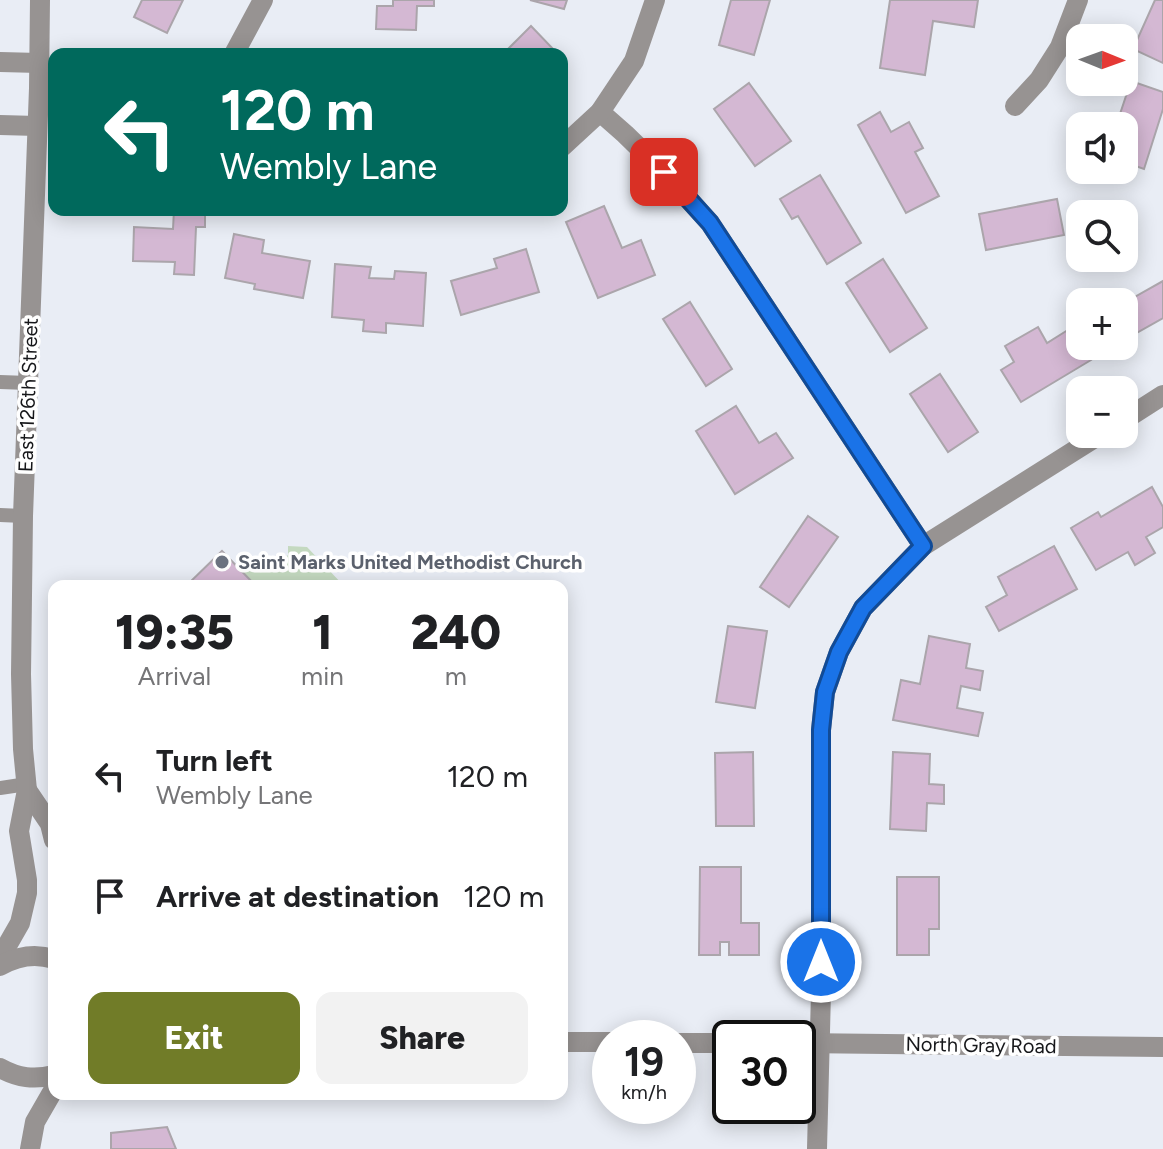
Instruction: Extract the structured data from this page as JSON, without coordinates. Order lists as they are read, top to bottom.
{
  "streets": {
    "street": ["East 126th Street", "North Gray Road"]
  },
  "places": ["Saint Marks United Methodist Church"],
  "north": "right",
  "page": {
    "map_buttons": ["+", "−"],
    "turn": ["120 m", "Wembly Lane"],
    "eta": [
      "19:35",
      "Arrival",
      "1",
      "min",
      "240",
      "m"
    ],
    "list": [
      {
        "name": "Turn left",
        "note": "Wembly Lane",
        "value": "120 m"
      },
      {
        "name": "Arrive at destination",
        "value": "120 m"
      }
    ],
    "buttons": ["Exit", "Share"],
    "speed": "19 km/h",
    "limit": "30"
  }
}
